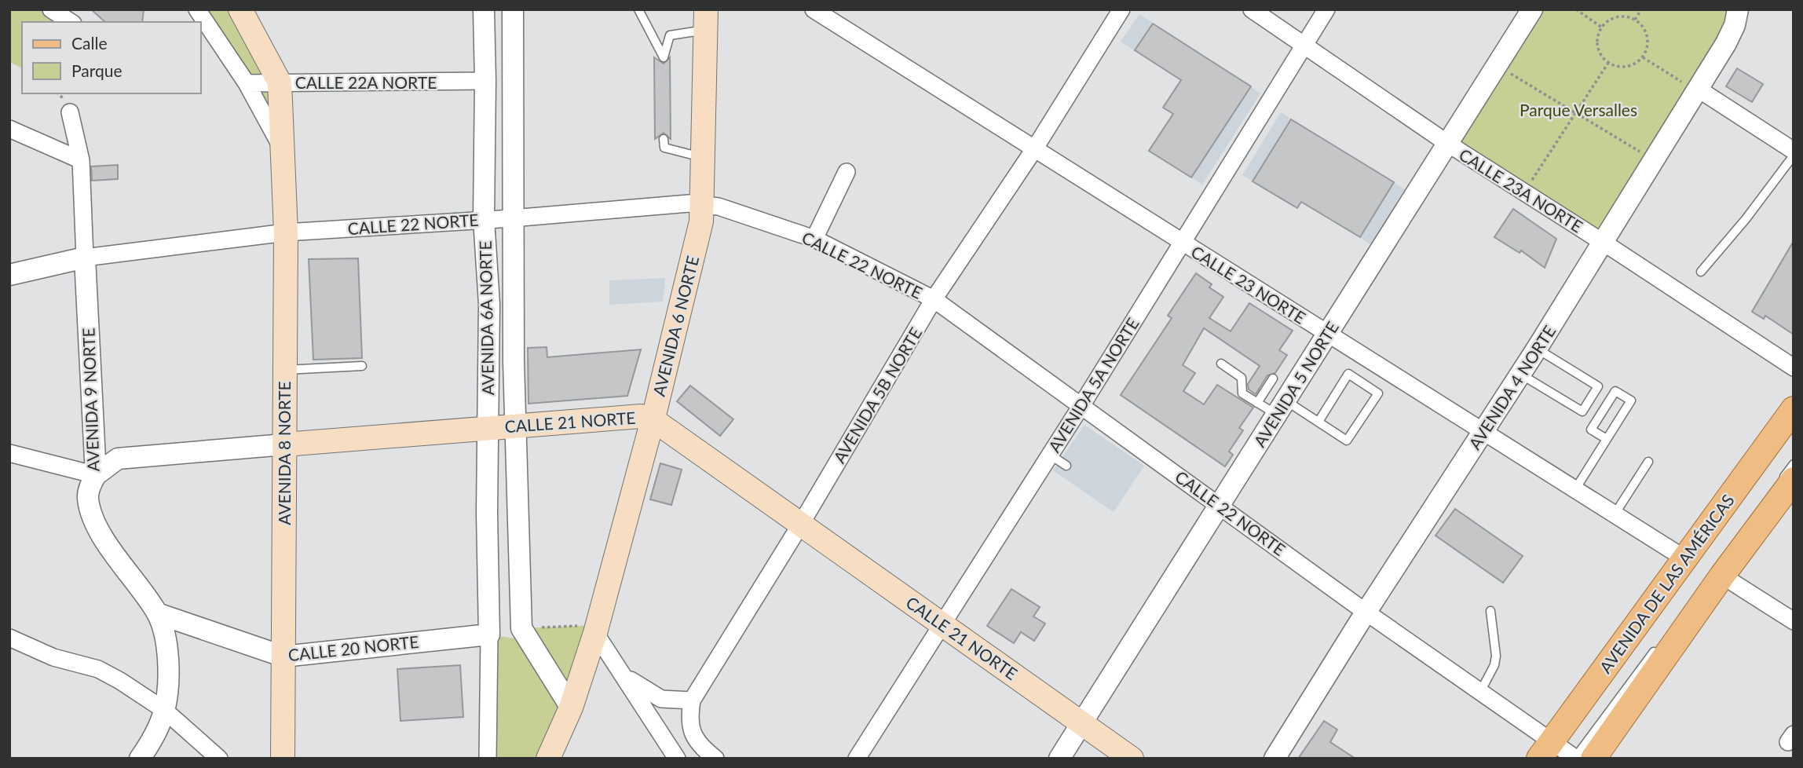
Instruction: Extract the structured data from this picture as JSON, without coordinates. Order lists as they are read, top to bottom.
{
  "streets": {
    "main road": [
      "AVENIDA 6 NORTE",
      "CALLE 21 NORTE",
      "AVENIDA 8 NORTE",
      "AVENIDA DE LAS AMÉRICAS"
    ],
    "street": [
      "CALLE 22A NORTE",
      "CALLE 23A NORTE",
      "CALLE 22 NORTE",
      "CALLE 23 NORTE",
      "AVENIDA 6A NORTE",
      "AVENIDA 5 NORTE",
      "AVENIDA 5A NORTE",
      "AVENIDA 4 NORTE",
      "AVENIDA 5B NORTE",
      "AVENIDA 9 NORTE",
      "CALLE 20 NORTE"
    ]
  },
  "crossings": [
    ["CALLE 22A NORTE", "AVENIDA 6A NORTE"],
    ["CALLE 22A NORTE", "AVENIDA 8 NORTE"],
    ["CALLE 23A NORTE", "AVENIDA 5 NORTE"],
    ["CALLE 23A NORTE", "AVENIDA 5A NORTE"],
    ["CALLE 23A NORTE", "AVENIDA 4 NORTE"],
    ["CALLE 22 NORTE", "AVENIDA 6A NORTE"],
    ["CALLE 22 NORTE", "AVENIDA 6 NORTE"],
    ["CALLE 22 NORTE", "AVENIDA 5 NORTE"],
    ["CALLE 22 NORTE", "AVENIDA 5A NORTE"],
    ["CALLE 22 NORTE", "AVENIDA 4 NORTE"],
    ["CALLE 22 NORTE", "AVENIDA 5B NORTE"],
    ["CALLE 22 NORTE", "AVENIDA 9 NORTE"],
    ["CALLE 22 NORTE", "AVENIDA 8 NORTE"],
    ["CALLE 22 NORTE", "AVENIDA DE LAS AMÉRICAS"],
    ["CALLE 23 NORTE", "AVENIDA 5 NORTE"],
    ["CALLE 23 NORTE", "AVENIDA 5A NORTE"],
    ["CALLE 23 NORTE", "AVENIDA 4 NORTE"],
    ["CALLE 23 NORTE", "AVENIDA 5B NORTE"],
    ["CALLE 23 NORTE", "AVENIDA DE LAS AMÉRICAS"],
    ["AVENIDA 6A NORTE", "CALLE 21 NORTE"],
    ["AVENIDA 6A NORTE", "CALLE 20 NORTE"],
    ["AVENIDA 6 NORTE", "CALLE 21 NORTE"],
    ["AVENIDA 5 NORTE", "CALLE 21 NORTE"],
    ["AVENIDA 5A NORTE", "CALLE 21 NORTE"],
    ["AVENIDA 5B NORTE", "CALLE 21 NORTE"],
    ["AVENIDA 9 NORTE", "CALLE 21 NORTE"],
    ["AVENIDA 9 NORTE", "CALLE 20 NORTE"],
    ["CALLE 21 NORTE", "AVENIDA 8 NORTE"],
    ["AVENIDA 8 NORTE", "CALLE 20 NORTE"]
  ],
  "parks": ["Parque Versalles"],
  "legend": ["Calle", "Parque"]
}
